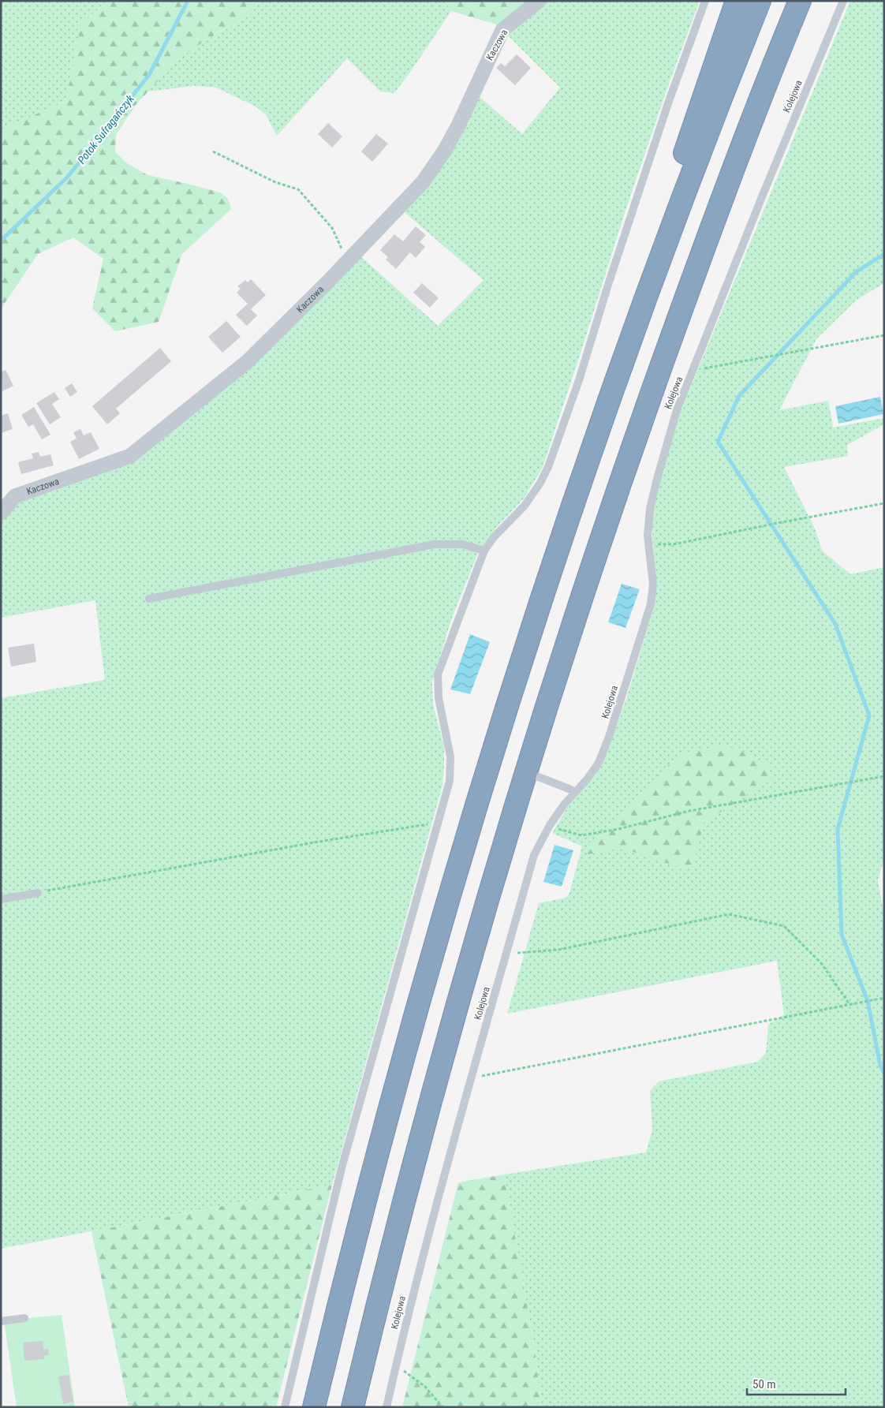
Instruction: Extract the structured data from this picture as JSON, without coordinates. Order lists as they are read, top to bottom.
{
  "streets": {
    "street": ["Kaczowa"],
    "lane": ["Kolejowa"]
  },
  "water": ["Potok Sufragańczyk"],
  "scale_bar": "50 m"
}
